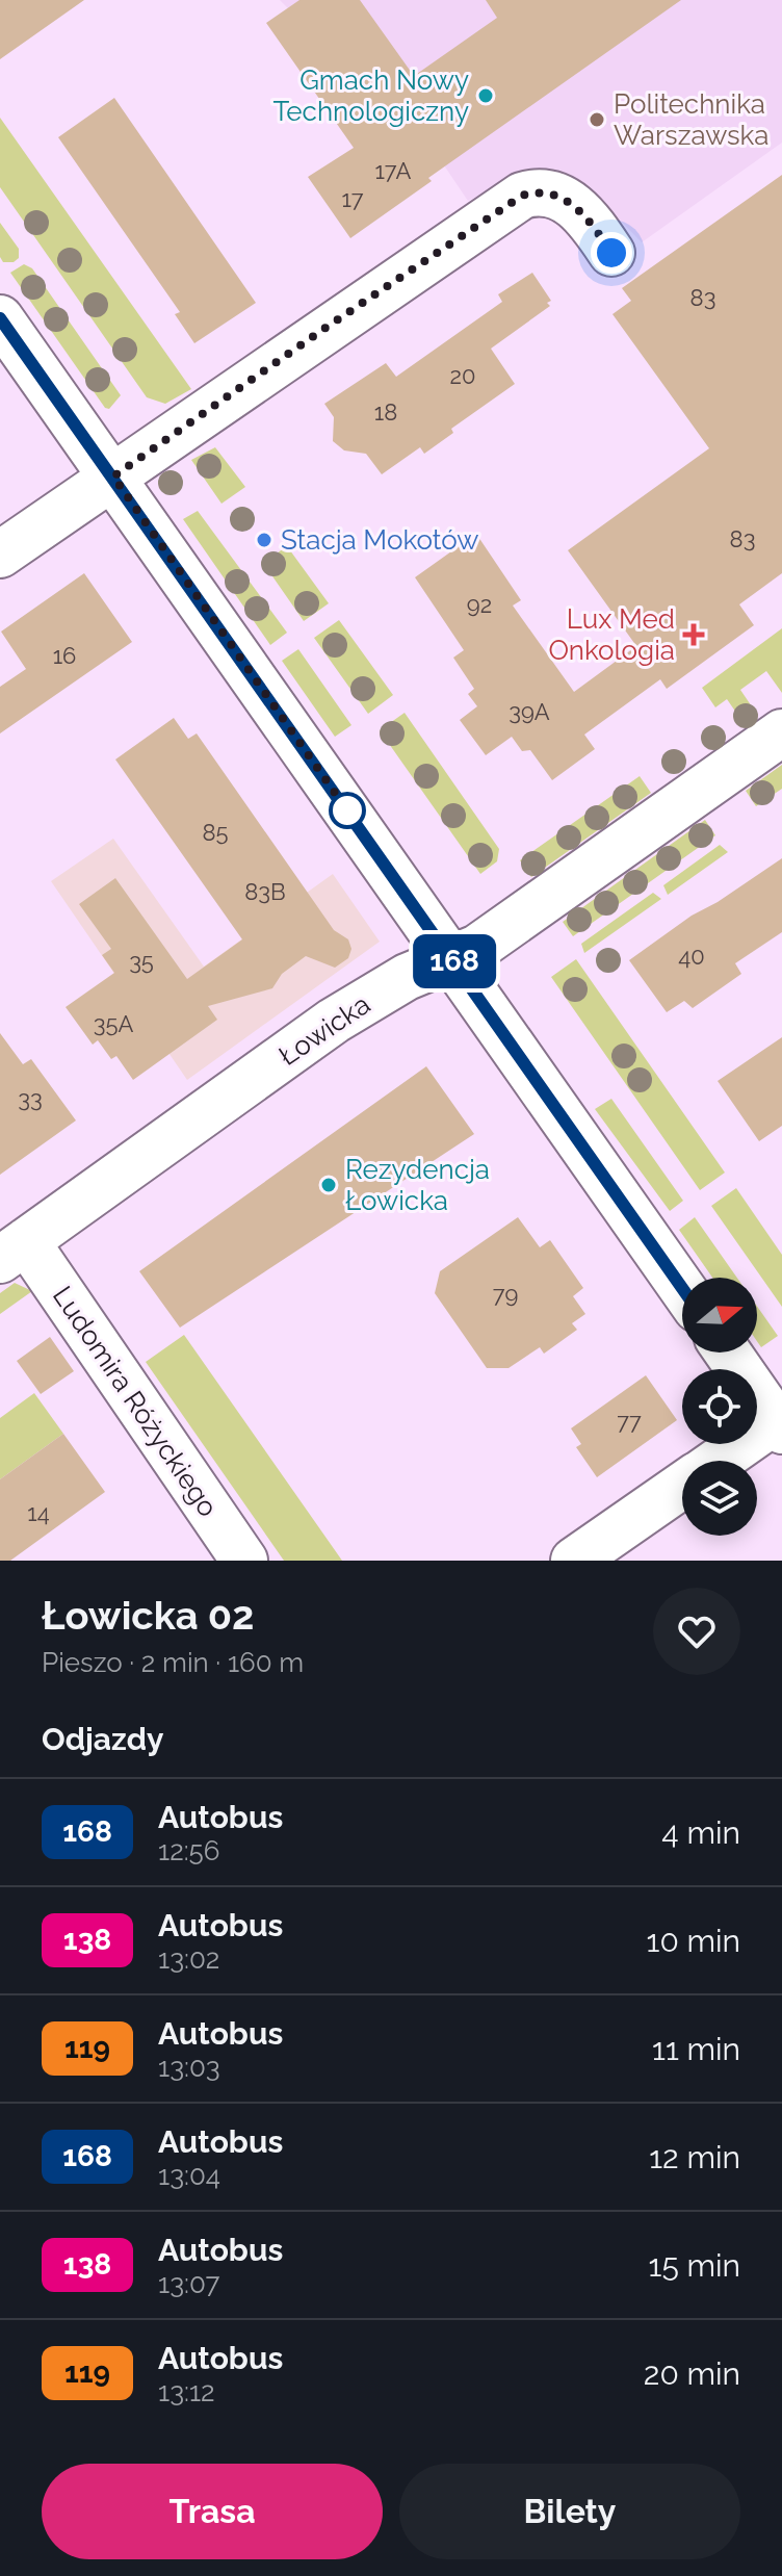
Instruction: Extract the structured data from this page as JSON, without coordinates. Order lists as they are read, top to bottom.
{
  "streets": {
    "street": ["Łowicka", "Ludomira Różyckiego"]
  },
  "crossings": [
    ["Łowicka", "Ludomira Różyckiego"]
  ],
  "places": {
    "other": [
      "Gmach Nowy Technologiczny",
      "Politechnika Warszawska",
      "Stacja Mokotów",
      "Rezydencja Łowicka"
    ],
    "health": ["Lux Med Onkologia"]
  },
  "lines": ["bus line 168"],
  "house_numbers": [
    "17A",
    "17",
    "83",
    "20",
    "18",
    "83",
    "92",
    "16",
    "39A",
    "85",
    "83B",
    "40",
    "35",
    "35A",
    "33",
    "79",
    "77",
    "14"
  ],
  "north": "right",
  "page": {
    "on_map": "168",
    "heading": [
      ["Łowicka 02", "Pieszo · 2 min · 160 m"],
      "Odjazdy"
    ],
    "list": [
      {
        "mark": "168",
        "name": "Autobus",
        "note": "12:56",
        "value": "4 min"
      },
      {
        "mark": "138",
        "name": "Autobus",
        "note": "13:02",
        "value": "10 min"
      },
      {
        "mark": "119",
        "name": "Autobus",
        "note": "13:03",
        "value": "11 min"
      },
      {
        "mark": "168",
        "name": "Autobus",
        "note": "13:04",
        "value": "12 min"
      },
      {
        "mark": "138",
        "name": "Autobus",
        "note": "13:07",
        "value": "15 min"
      },
      {
        "mark": "119",
        "name": "Autobus",
        "note": "13:12",
        "value": "20 min"
      }
    ],
    "buttons": ["Trasa", "Bilety"]
  }
}
